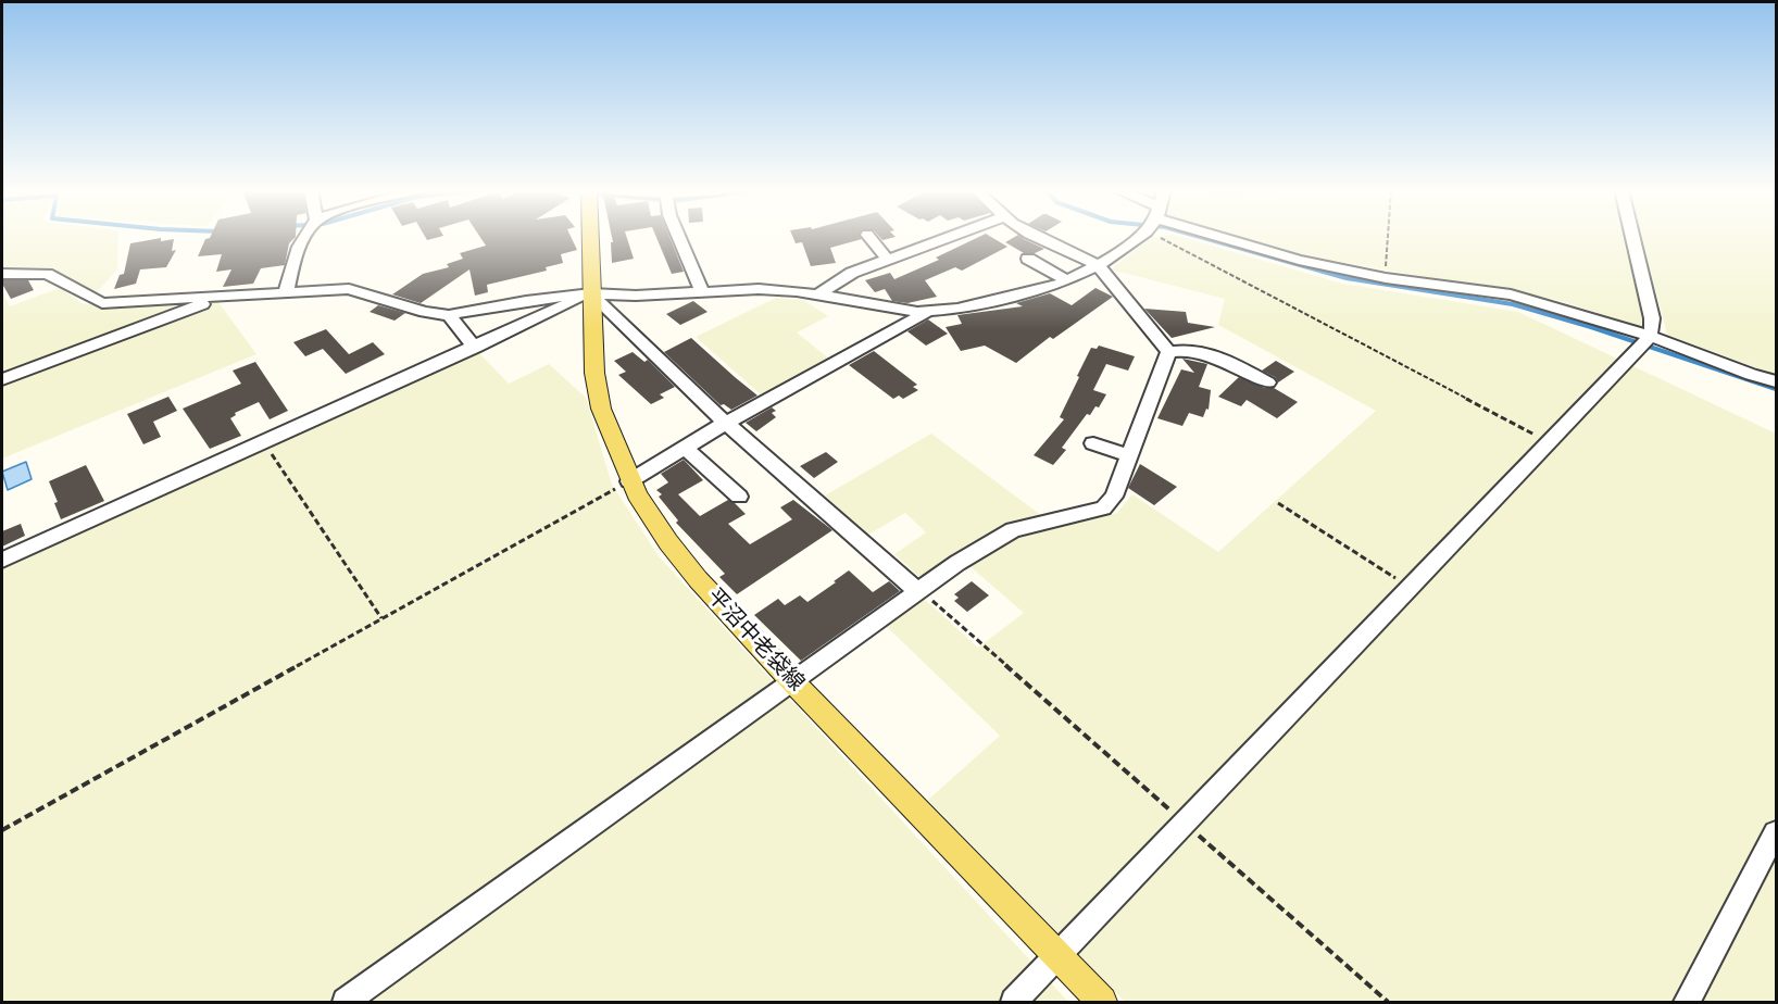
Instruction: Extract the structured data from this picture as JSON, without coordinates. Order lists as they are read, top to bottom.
{
  "streets": {
    "main road": ["平沼中老袋線"]
  }
}
